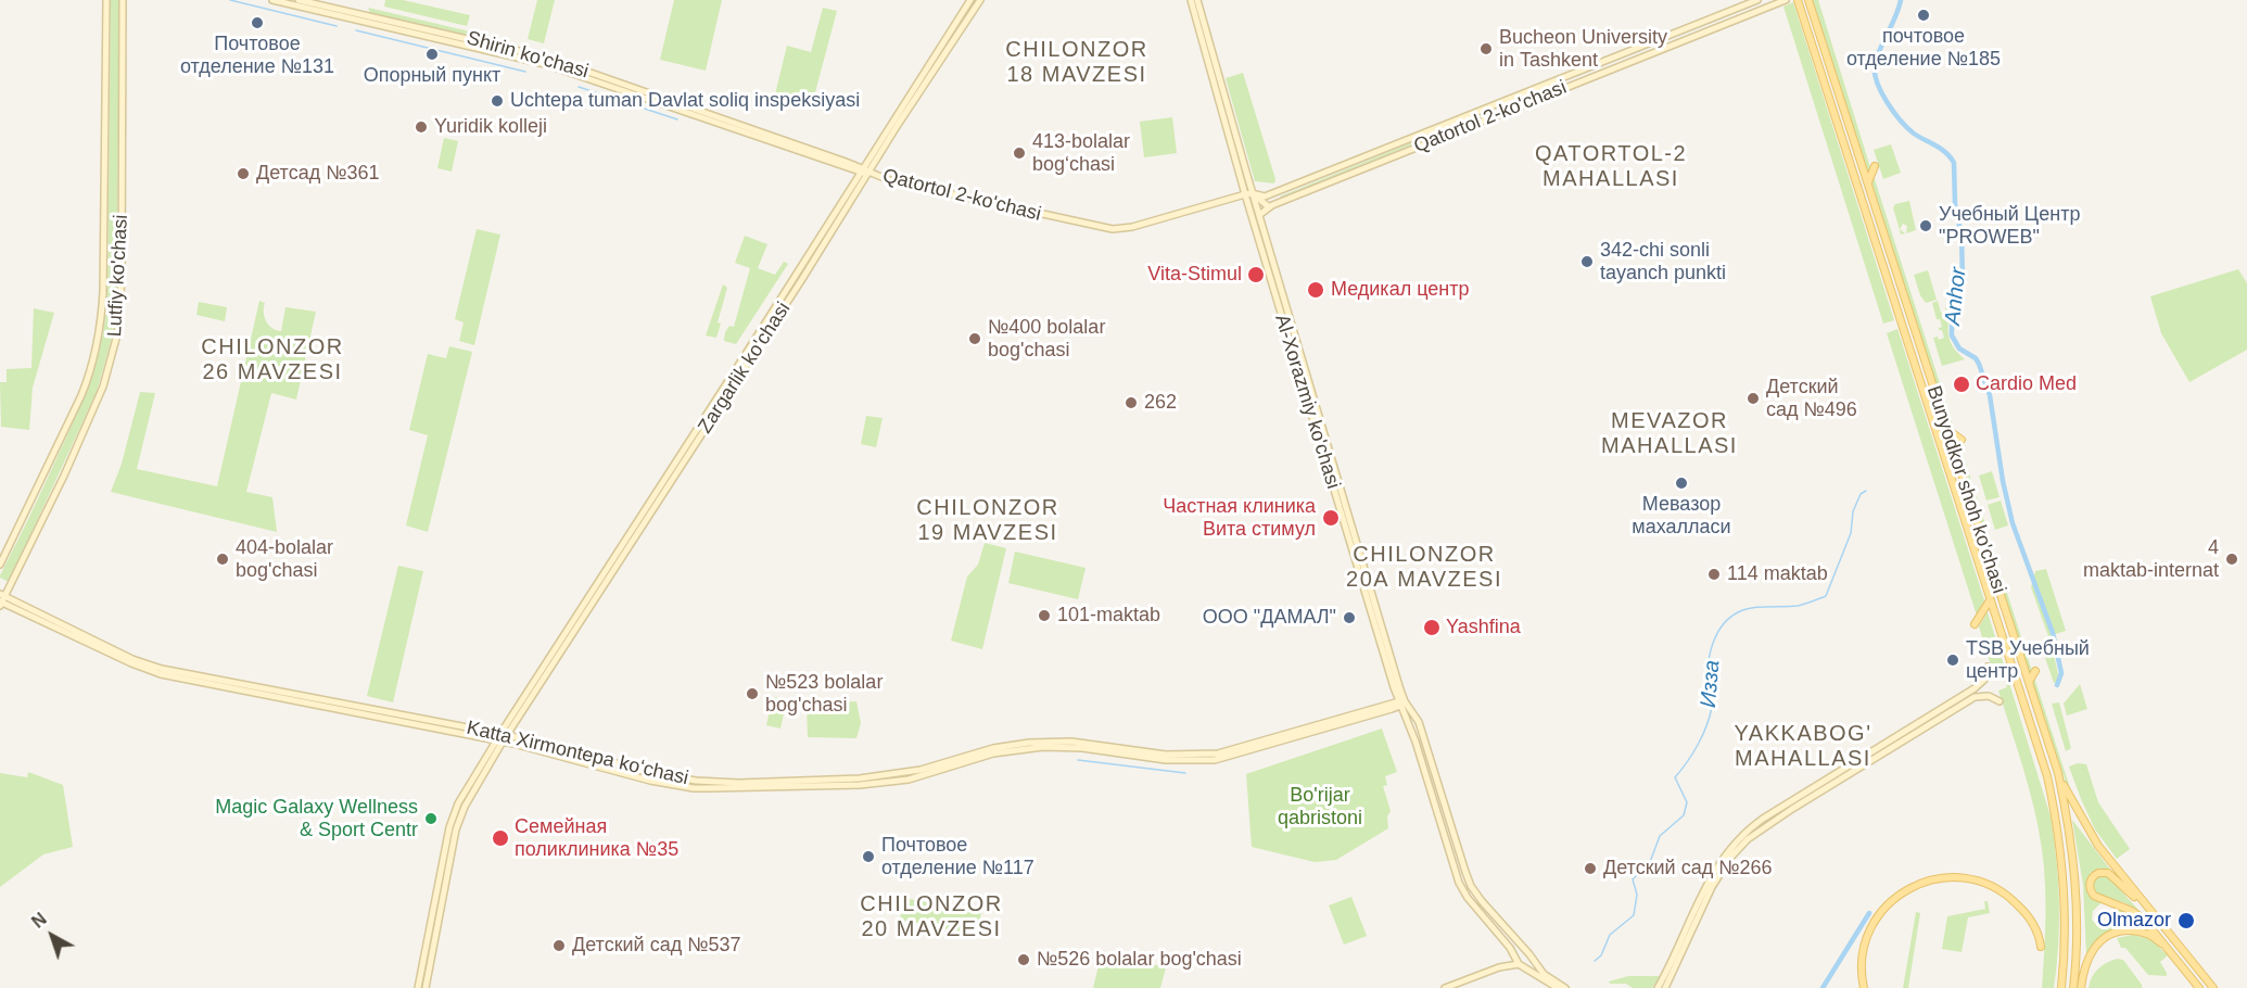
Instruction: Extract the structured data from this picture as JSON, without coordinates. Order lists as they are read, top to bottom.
{
  "streets": {
    "main road": [
      "Shirin ko'chasi",
      "Qatortol 2-ko'chasi",
      "Lutfiy ko'chasi",
      "Zargarlik ko'chasi",
      "Al-Xorazmiy ko'chasi",
      "Bunyodkor shoh ko'chasi",
      "Katta Xirmontepa koʻchasi"
    ]
  },
  "crossings": [
    ["Shirin ko'chasi", "Qatortol 2-ko'chasi"],
    ["Shirin ko'chasi", "Zargarlik ko'chasi"],
    ["Qatortol 2-ko'chasi", "Zargarlik ko'chasi"],
    ["Qatortol 2-ko'chasi", "Al-Xorazmiy ko'chasi"],
    ["Lutfiy ko'chasi", "Katta Xirmontepa koʻchasi"],
    ["Zargarlik ko'chasi", "Katta Xirmontepa koʻchasi"],
    ["Al-Xorazmiy ko'chasi", "Katta Xirmontepa koʻchasi"]
  ],
  "districts": [
    "CHILONZOR 18 MAVZESI",
    "QATORTOL-2 MAHALLASI",
    "CHILONZOR 26 MAVZESI",
    "MEVAZOR MAHALLASI",
    "CHILONZOR 19 MAVZESI",
    "CHILONZOR 20A MAVZESI",
    "YAKKABOG' MAHALLASI",
    "CHILONZOR 20 MAVZESI"
  ],
  "water": ["Anhor", "Изза"],
  "parks": ["Bo'rijar qabristoni"],
  "places": [
    "почтовое отделение №185",
    "Почтовое отделение №131",
    "Bucheon University in Tashkent",
    "Опорный пункт",
    "Uchtepa tuman Davlat soliq inspeksiyasi",
    "Yuridik kolleji",
    "413-bolalar bogʻchasi",
    "Детсад №361",
    "Учебный Центр \"PROWEB\"",
    "342-chi sonli tayanch punkti",
    "Vita-Stimul",
    "Медикал центр",
    "№400 bolalar bog'chasi",
    "Cardio Med",
    "Детский сад №496",
    "262",
    "Мевазор махалласи",
    "Частная клиника Вита стимул",
    "404-bolalar bog'chasi",
    "4 maktab-internat",
    "114 maktab",
    "101-maktab",
    "ООО \"ДАМАЛ\"",
    "Yashfina",
    "TSB Учебный центр",
    "№523 bolalar bog'chasi",
    "Magic Galaxy Wellness & Sport Centr",
    "Семейная поликлиника №35",
    "Почтовое отделение №117",
    "Детский сад №266",
    "Olmazor",
    "Детский сад №537",
    "№526 bolalar bog'chasi"
  ],
  "north": "top left"
}
